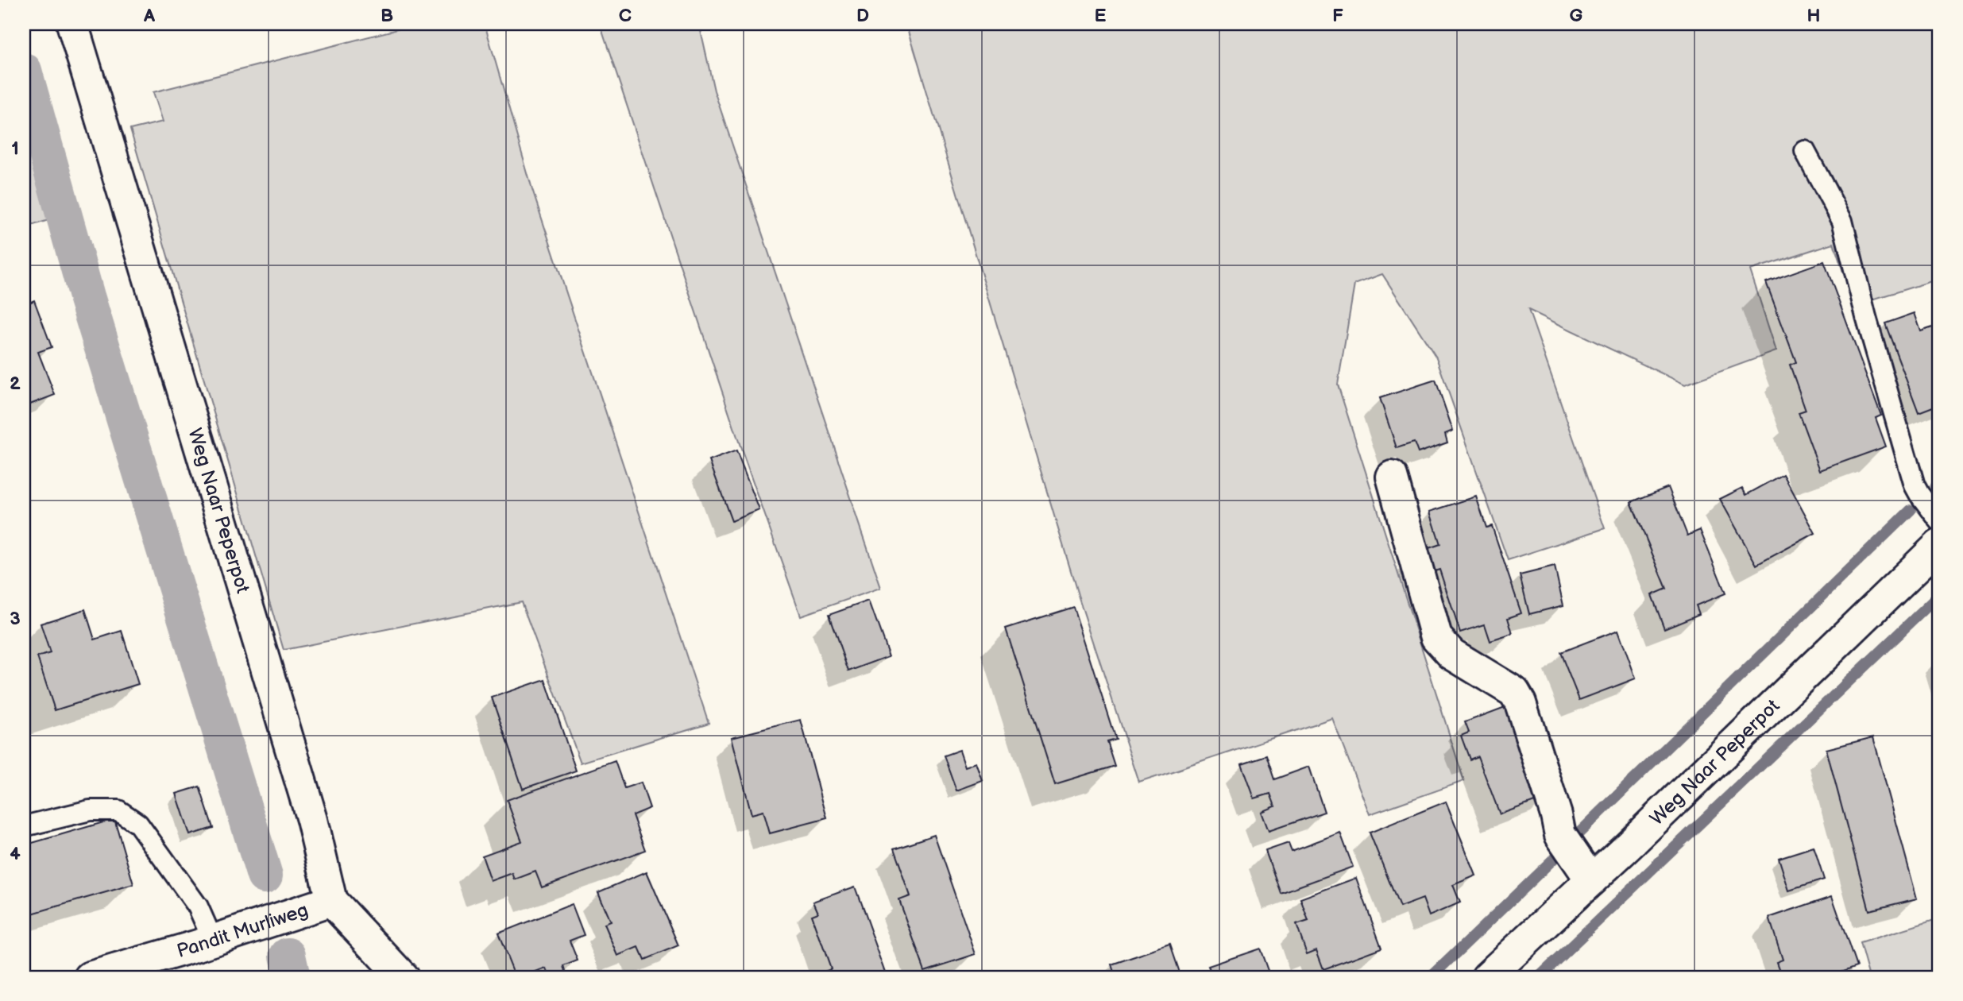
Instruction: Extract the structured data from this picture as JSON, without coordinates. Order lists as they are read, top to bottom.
{
  "streets": {
    "street": ["Weg Naar Peperpot", "Pandit Murliweg"]
  },
  "crossings": [
    ["Weg Naar Peperpot", "Pandit Murliweg"]
  ],
  "grid": {
    "columns": [
      "A",
      "B",
      "C",
      "D",
      "E",
      "F",
      "G",
      "H"
    ],
    "rows": [
      "1",
      "2",
      "3",
      "4"
    ]
  }
}
